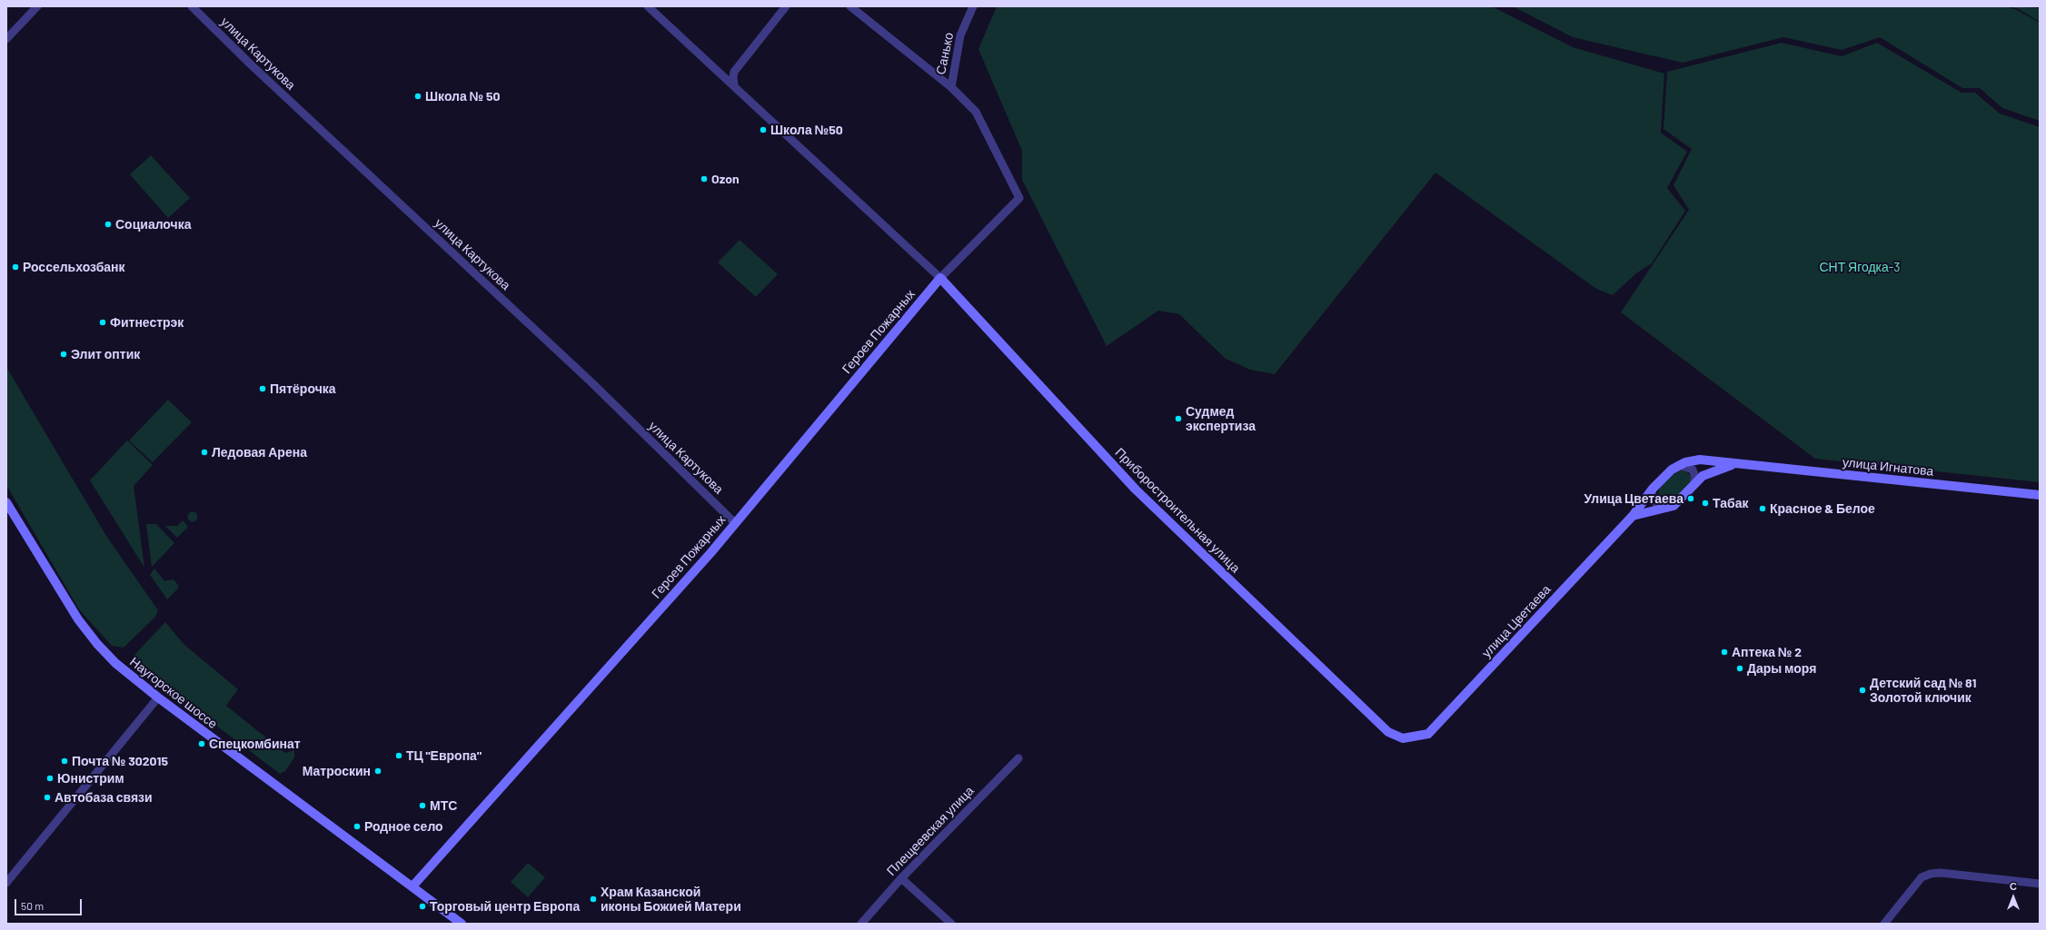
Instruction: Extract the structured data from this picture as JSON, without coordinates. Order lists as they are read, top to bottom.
{
  "streets": {
    "main road": [
      "Героев Пожарных",
      "улица Игнатова",
      "Приборостроительная улица",
      "улица Цветаева",
      "Наугорское шоссе"
    ],
    "street": ["улица Картукова", "Санько", "Плещеевская улица"]
  },
  "crossings": [
    ["улица Картукова", "Героев Пожарных"],
    ["Героев Пожарных", "Приборостроительная улица"],
    ["Героев Пожарных", "Наугорское шоссе"],
    ["улица Игнатова", "улица Цветаева"],
    ["Приборостроительная улица", "улица Цветаева"]
  ],
  "parks": ["СНТ Ягодка-3"],
  "places": [
    "Школа № 50",
    "Школа №50",
    "Ozon",
    "Социалочка",
    "Россельхозбанк",
    "Фитнестрэк",
    "Элит оптик",
    "Пятёрочка",
    "Судмед экспертиза",
    "Ледовая Арена",
    "Улица Цветаева",
    "Табак",
    "Красное & Белое",
    "Аптека № 2",
    "Дары моря",
    "Детский сад № 81 Золотой ключик",
    "Спецкомбинат",
    "ТЦ \"Европа\"",
    "Почта № 302015",
    "Матроскин",
    "Юнистрим",
    "Автобаза связи",
    "МТС",
    "Родное село",
    "Храм Казанской иконы Божией Матери",
    "Торговый центр Европа"
  ],
  "scale_bar": "50 m",
  "north": "top"
}
